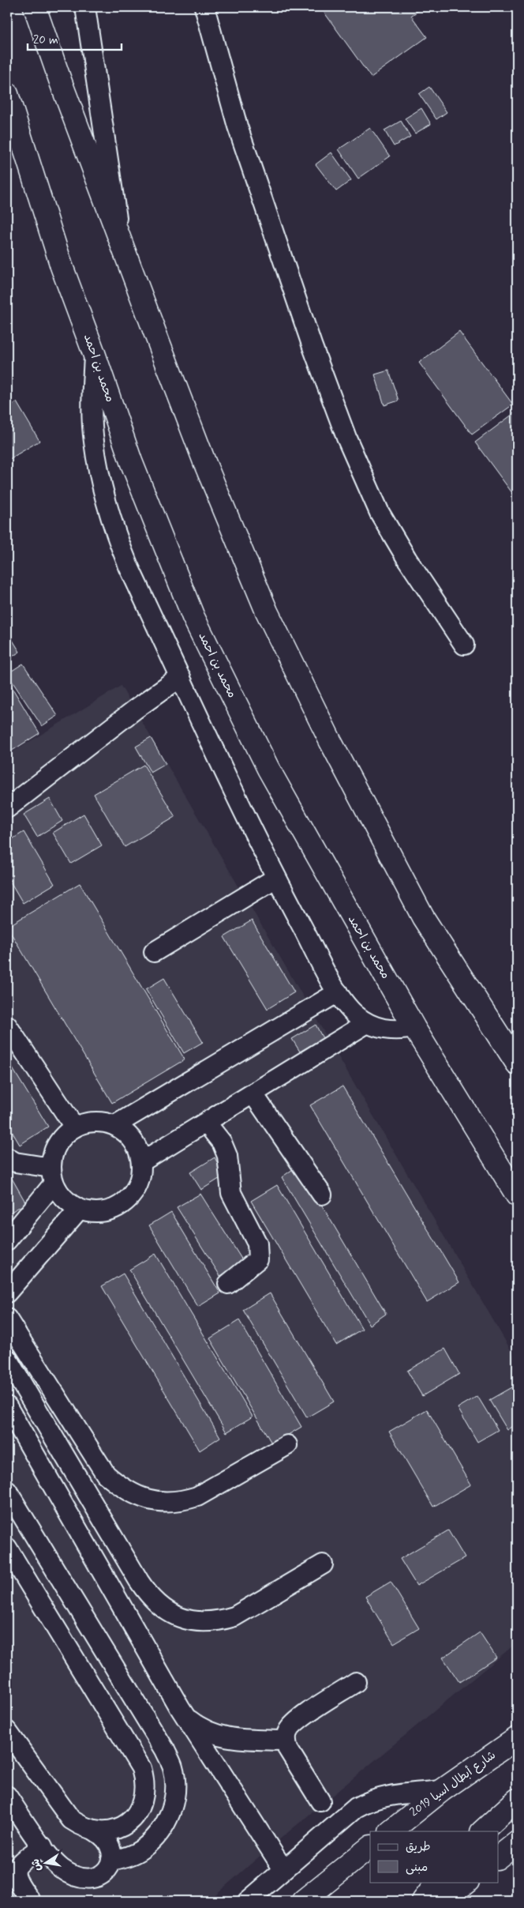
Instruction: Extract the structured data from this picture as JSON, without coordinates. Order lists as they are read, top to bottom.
{
  "streets": {
    "street": ["محمد بن احمد", "شارع أبطال اسيا 2019"]
  },
  "legend": ["طريق", "مبنى"],
  "scale_bar": "20 m",
  "north": "left"
}
